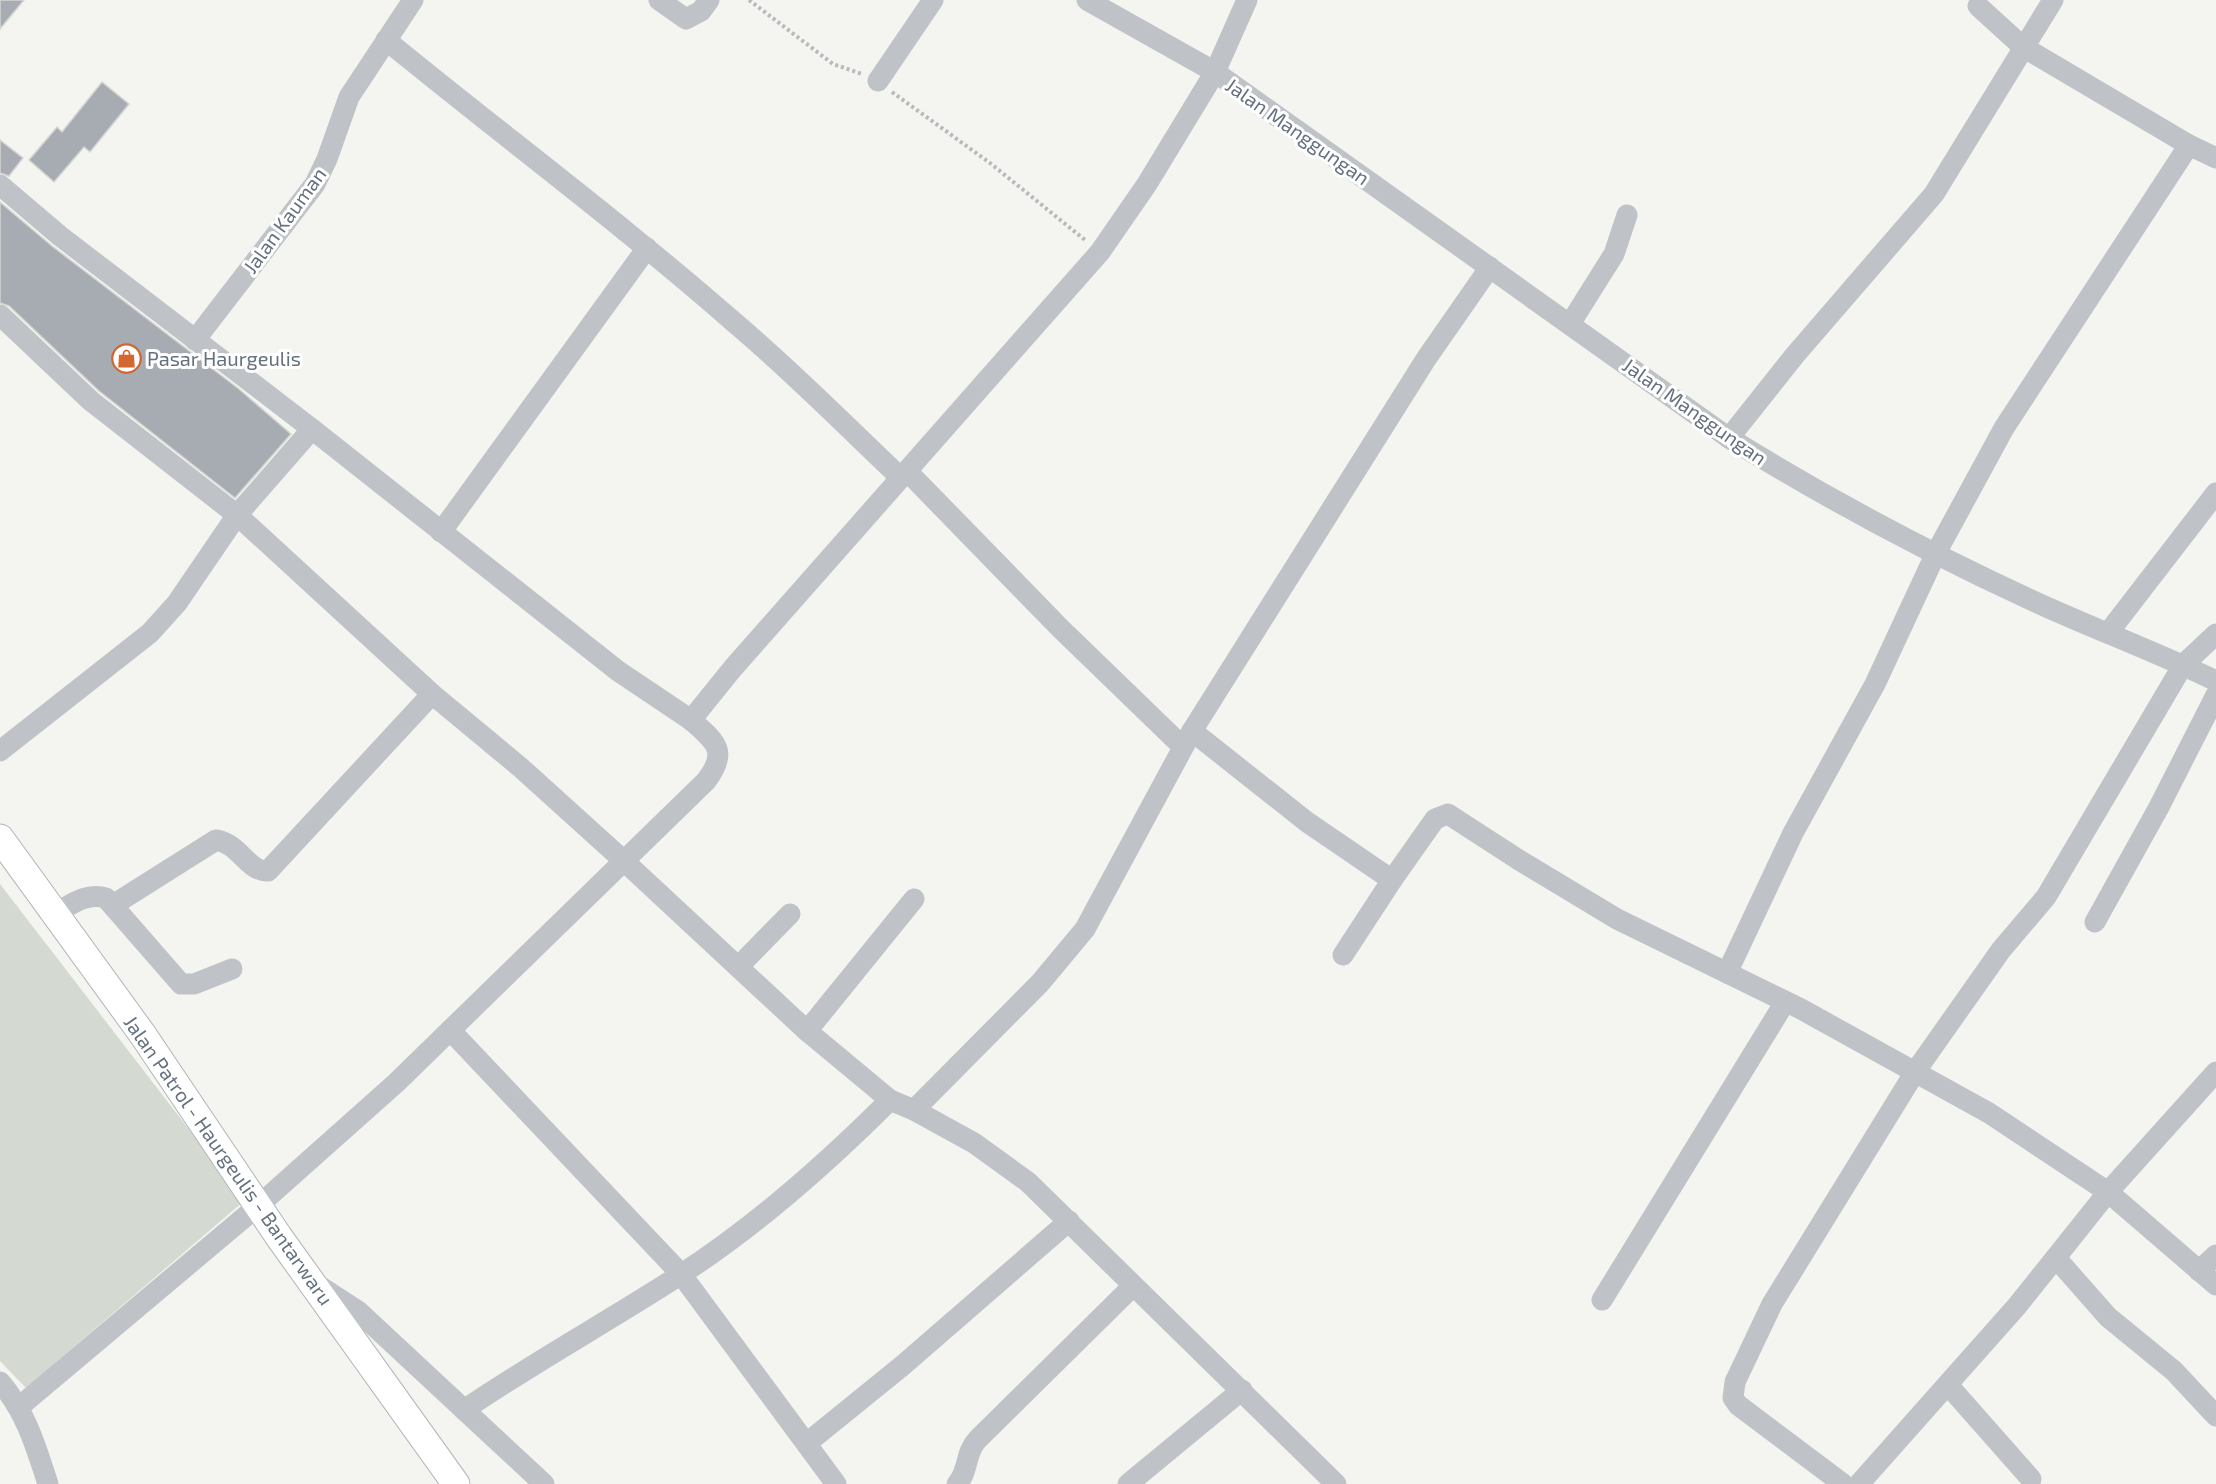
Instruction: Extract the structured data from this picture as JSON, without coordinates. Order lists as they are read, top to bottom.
{
  "streets": {
    "main road": ["Jalan Patrol - Haurgeulis - Bantarwaru"],
    "street": ["Jalan Manggungan", "Jalan Kauman"]
  },
  "places": {
    "shop": ["Pasar Haurgeulis"]
  }
}
